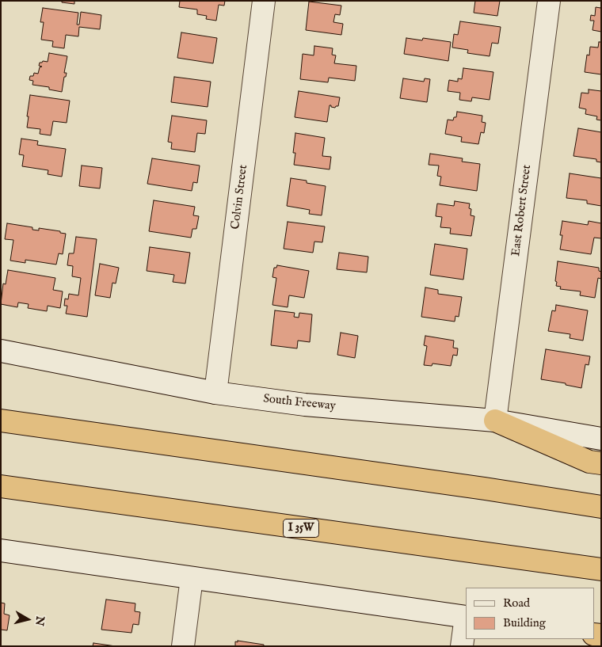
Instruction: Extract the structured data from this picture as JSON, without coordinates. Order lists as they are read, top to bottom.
{
  "streets": {
    "highway": ["I 35W"],
    "main road": ["Colvin Street", "East Robert Street", "South Freeway"]
  },
  "crossings": [
    ["Colvin Street", "South Freeway"],
    ["East Robert Street", "South Freeway"]
  ],
  "legend": ["Road", "Building"],
  "north": "right"
}
